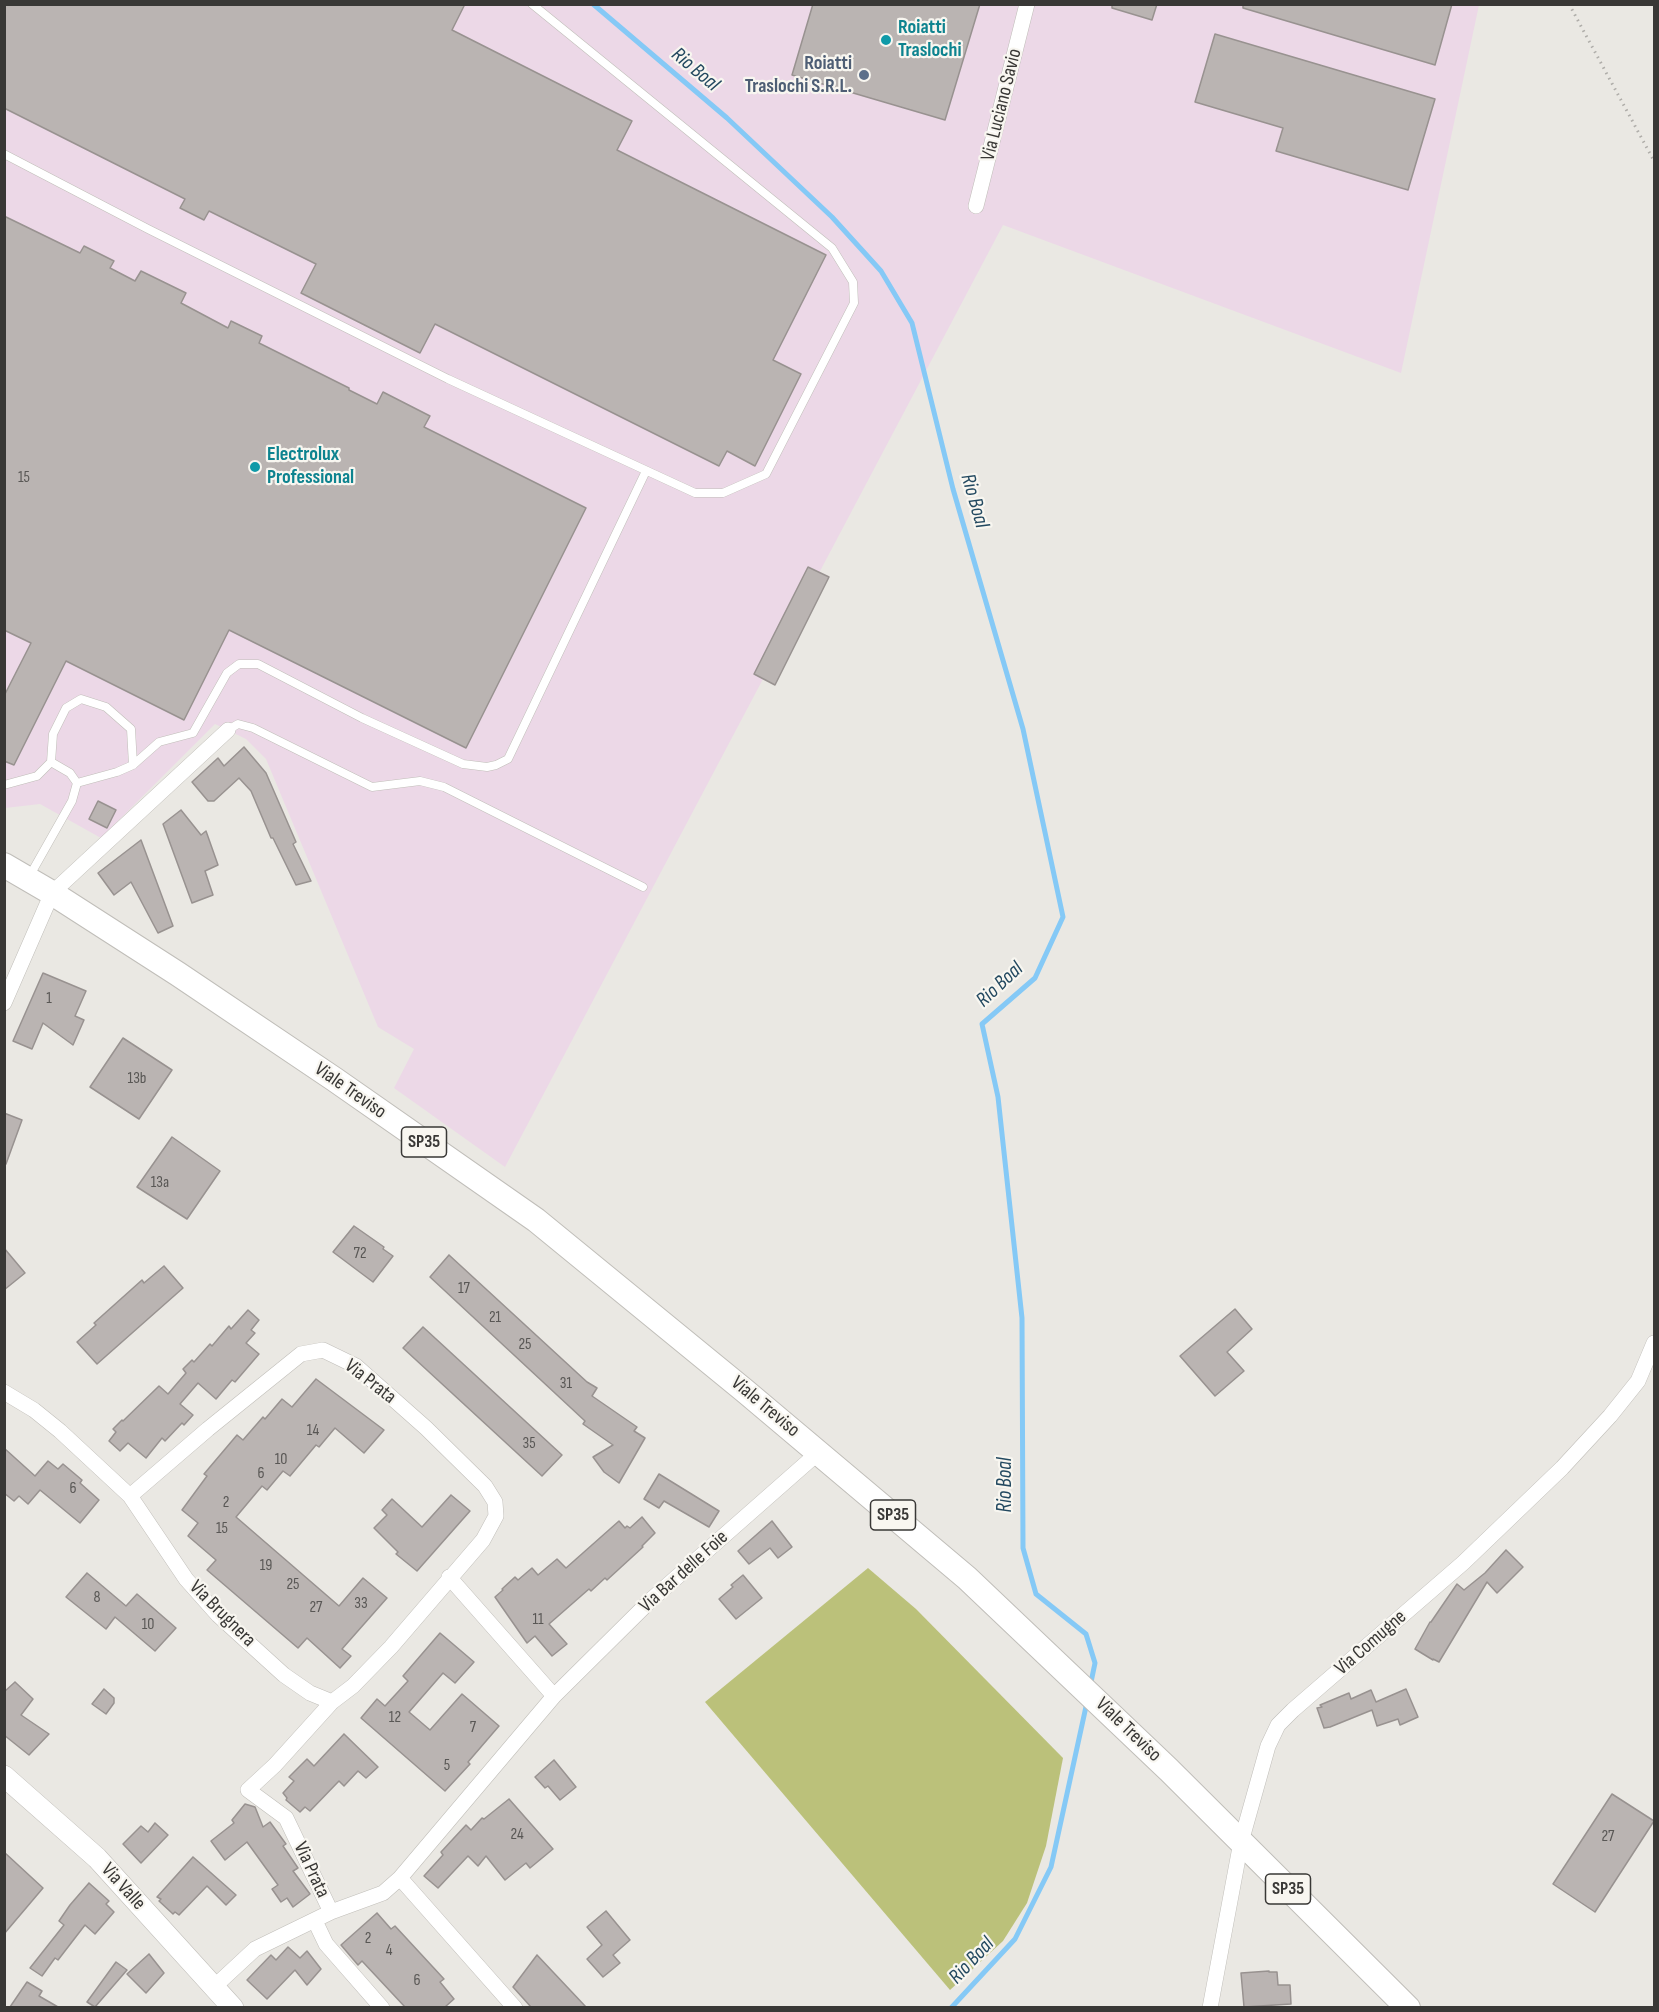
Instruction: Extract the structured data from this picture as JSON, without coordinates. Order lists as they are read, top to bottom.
{
  "streets": {
    "main road": ["Viale Treviso", "SP35"],
    "street": [
      "Via Luciano Savio",
      "Via Prata",
      "Via Bar delle Foie",
      "Via Brugnera",
      "Via Comugne",
      "Via Valle"
    ]
  },
  "crossings": [
    ["Viale Treviso", "Via Bar delle Foie"],
    ["Viale Treviso", "Via Comugne"],
    ["Via Prata", "Via Bar delle Foie"],
    ["Via Prata", "Via Brugnera"],
    ["Via Bar delle Foie", "Via Valle"]
  ],
  "water": ["Rio Boal"],
  "places": ["Roiatti Traslochi", "Roiatti Traslochi S.R.L.", "Electrolux Professional"],
  "house_numbers": [
    "15",
    "1",
    "13b",
    "13a",
    "72",
    "17",
    "21",
    "25",
    "31",
    "14",
    "35",
    "10",
    "6",
    "6",
    "2",
    "15",
    "19",
    "25",
    "8",
    "33",
    "27",
    "11",
    "10",
    "12",
    "7",
    "5",
    "24",
    "27",
    "2",
    "4",
    "6"
  ]
}
